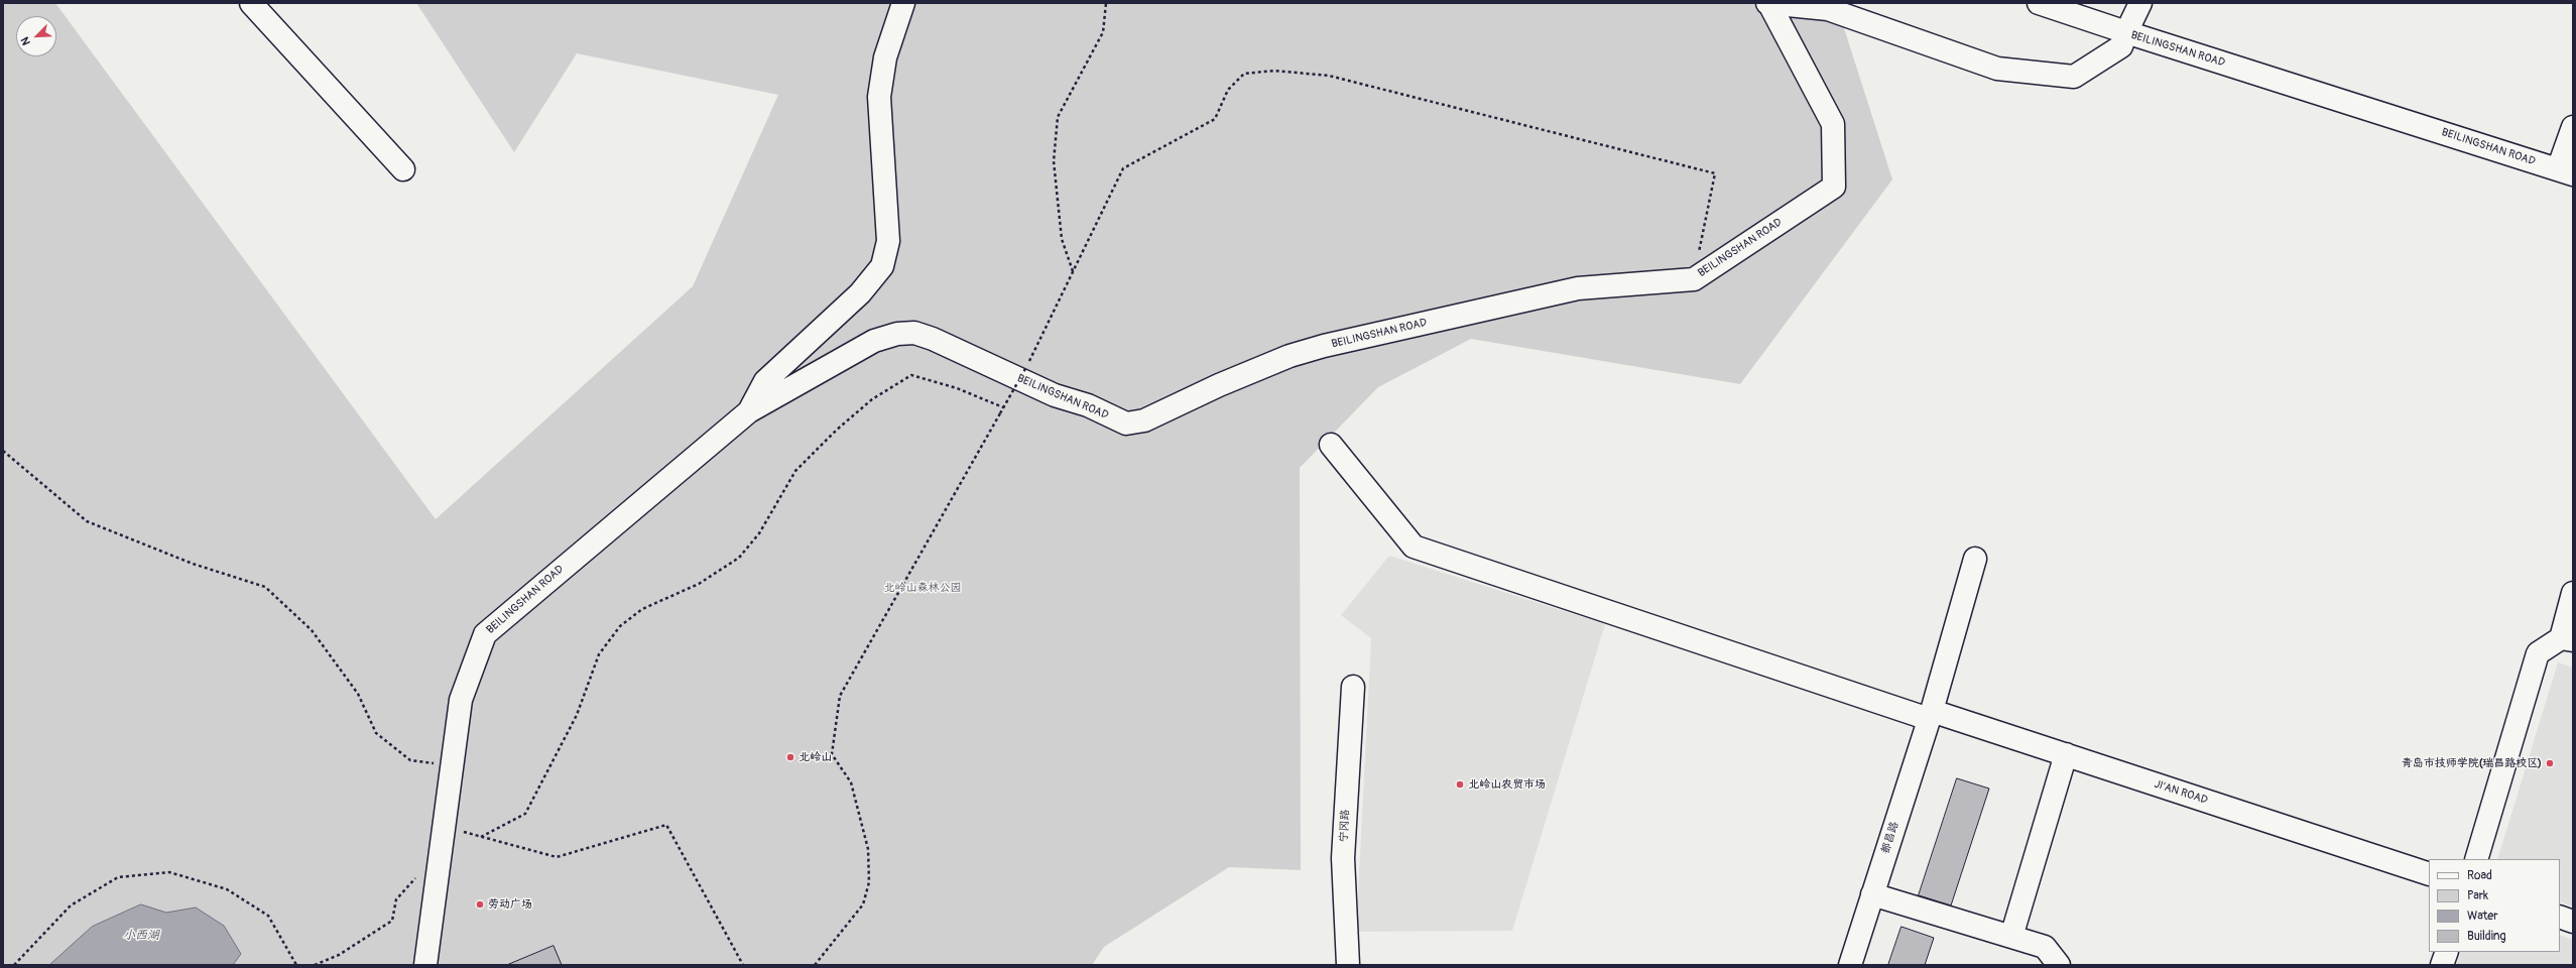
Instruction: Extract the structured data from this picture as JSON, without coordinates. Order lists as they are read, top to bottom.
{
  "streets": {
    "street": [
      "BEILINGSHAN ROAD",
      "JI'AN ROAD",
      "宁冈路",
      "都昌路"
    ]
  },
  "crossings": [
    ["JI'AN ROAD", "都昌路"]
  ],
  "water": ["小西湖"],
  "parks": ["北岭山森林公园"],
  "places": [
    "北岭山",
    "青岛市技师学院(瑞昌路校区)",
    "北岭山农贸市场",
    "劳动广场"
  ],
  "legend": [
    "Road",
    "Park",
    "Water",
    "Building"
  ],
  "north": "bottom left"
}
